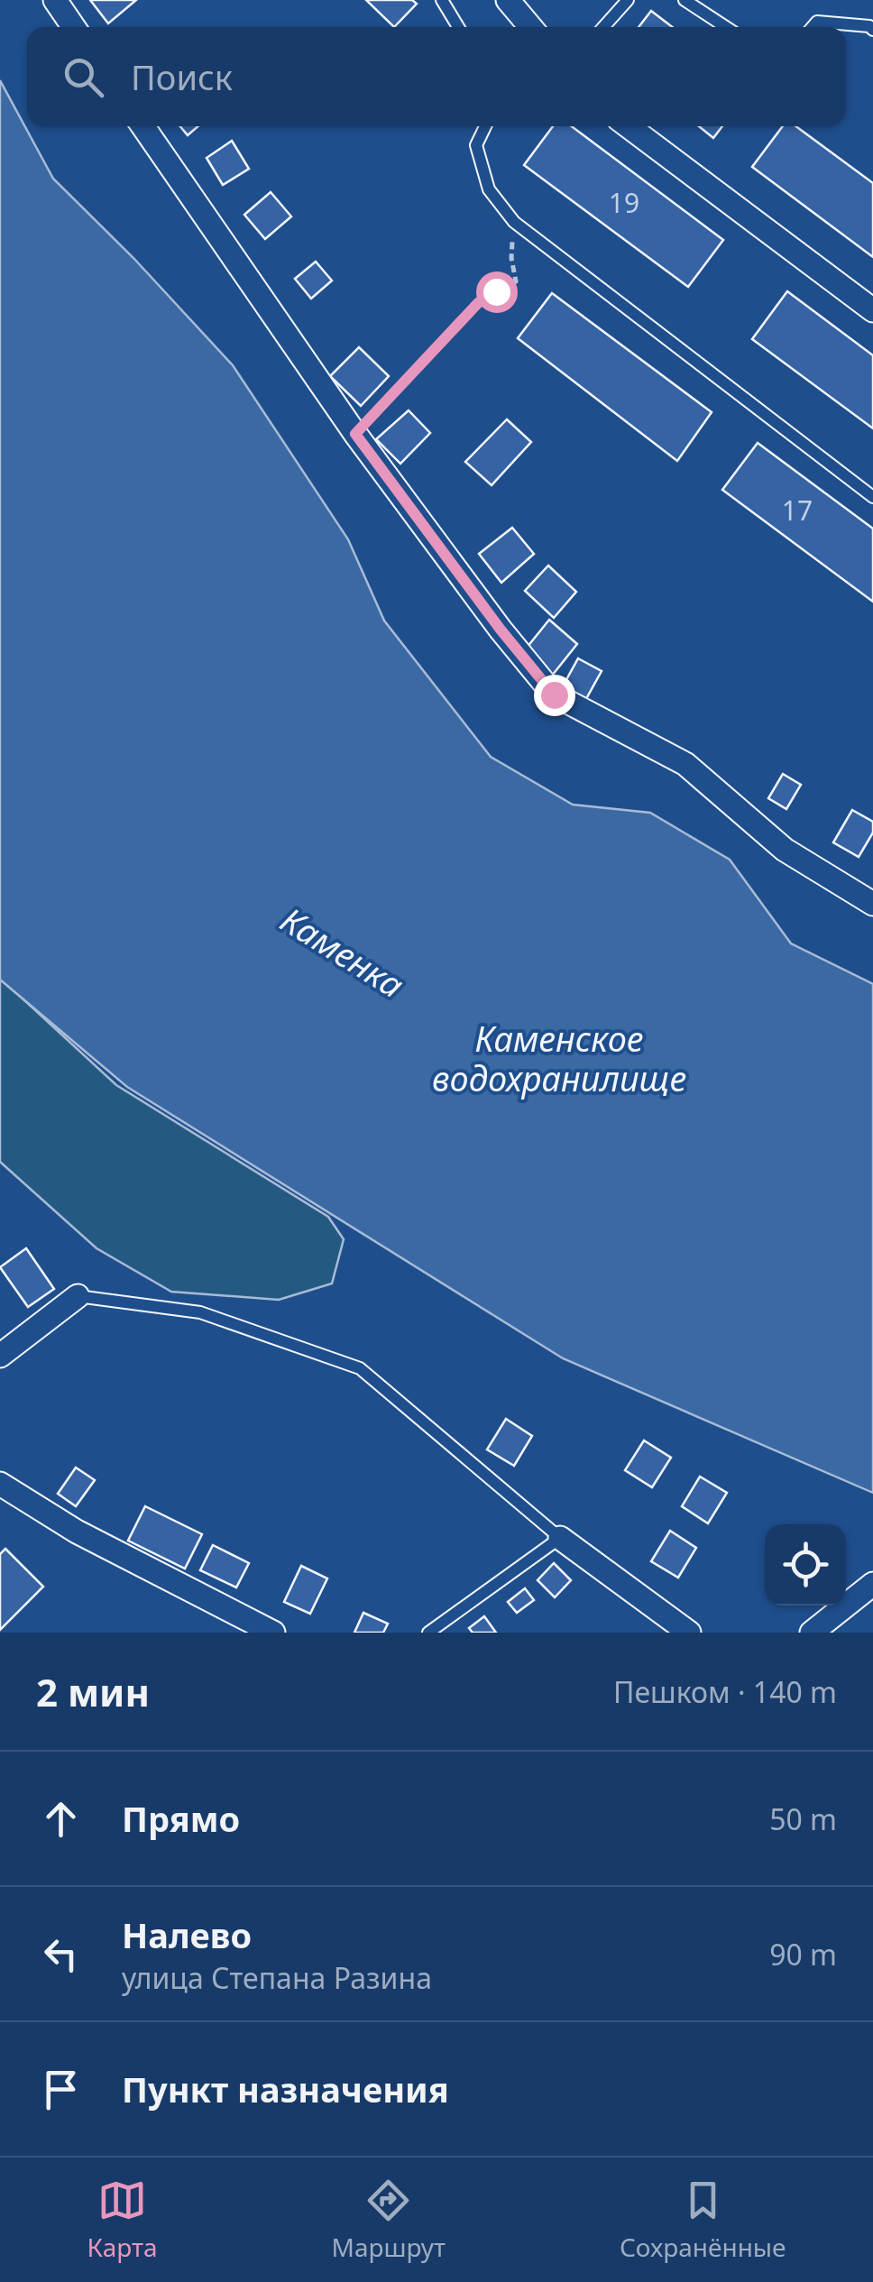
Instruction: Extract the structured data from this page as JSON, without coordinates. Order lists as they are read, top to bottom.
{
  "water": ["Каменка", "Каменское водохранилище"],
  "house_numbers": ["19", "17"],
  "page": {
    "search": "Поиск",
    "heading": ["2 мин", "Пешком · 140 m"],
    "list": [
      ["Прямо", "50 m"],
      ["Налево", "улица Степана Разина", "90 m"],
      "Пункт назначения"
    ],
    "nav": ["Карта", "Маршрут", "Сохранённые"]
  }
}
